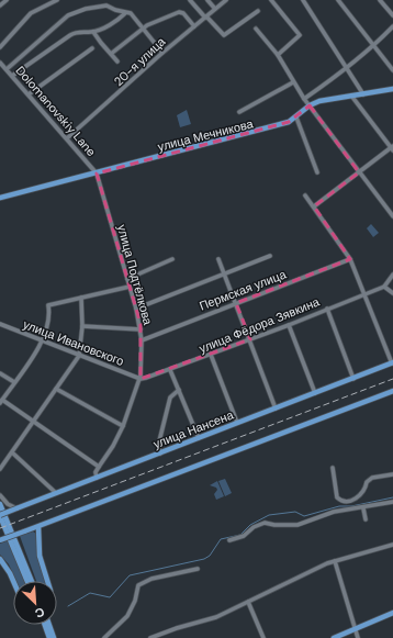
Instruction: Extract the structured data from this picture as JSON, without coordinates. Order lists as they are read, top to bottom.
{
  "streets": {
    "main road": ["улица Мечникова", "улица Нансена"],
    "street": [
      "20-я улица",
      "Dolomanovskiy Lane",
      "улица Подтёлкова",
      "Пермская улица",
      "улица Фёдора Зявкина",
      "улица Ивановского"
    ]
  },
  "crossings": [
    ["20-я улица", "Dolomanovskiy Lane"],
    ["Dolomanovskiy Lane", "улица Мечникова"],
    ["Dolomanovskiy Lane", "улица Подтёлкова"],
    ["улица Мечникова", "улица Подтёлкова"],
    ["улица Подтёлкова", "Пермская улица"],
    ["улица Подтёлкова", "улица Фёдора Зявкина"],
    ["улица Подтёлкова", "улица Ивановского"],
    ["улица Подтёлкова", "улица Нансена"],
    ["улица Фёдора Зявкина", "улица Ивановского"]
  ],
  "north": "bottom right"
}
